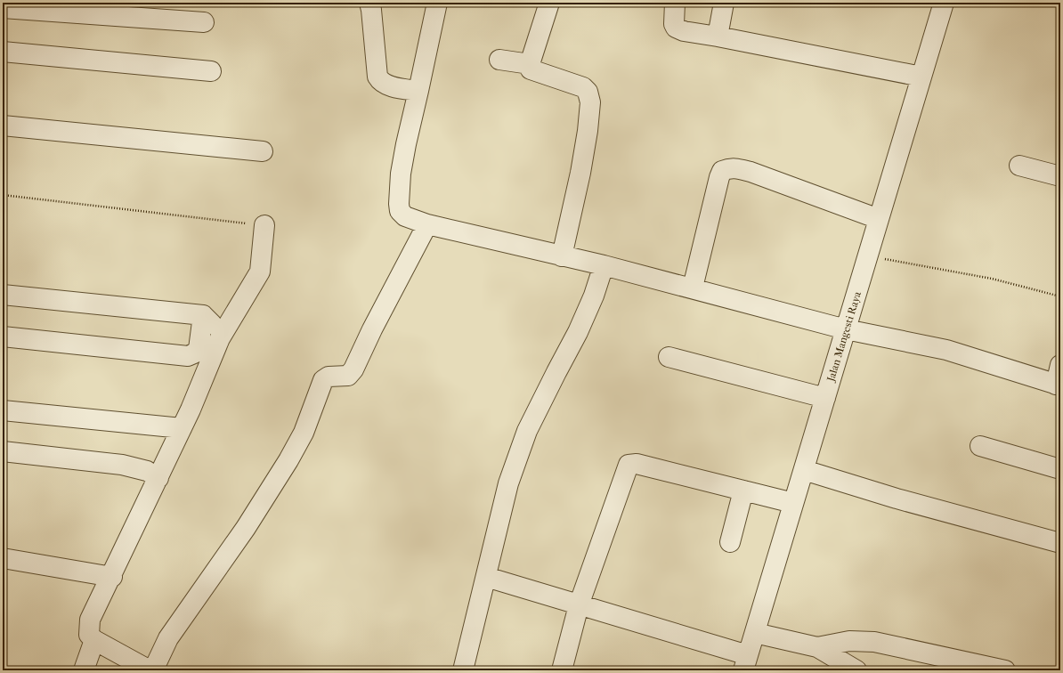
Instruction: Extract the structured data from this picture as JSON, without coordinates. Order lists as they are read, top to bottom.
{
  "streets": {
    "street": ["Jalan Mangesti Raya"]
  }
}
